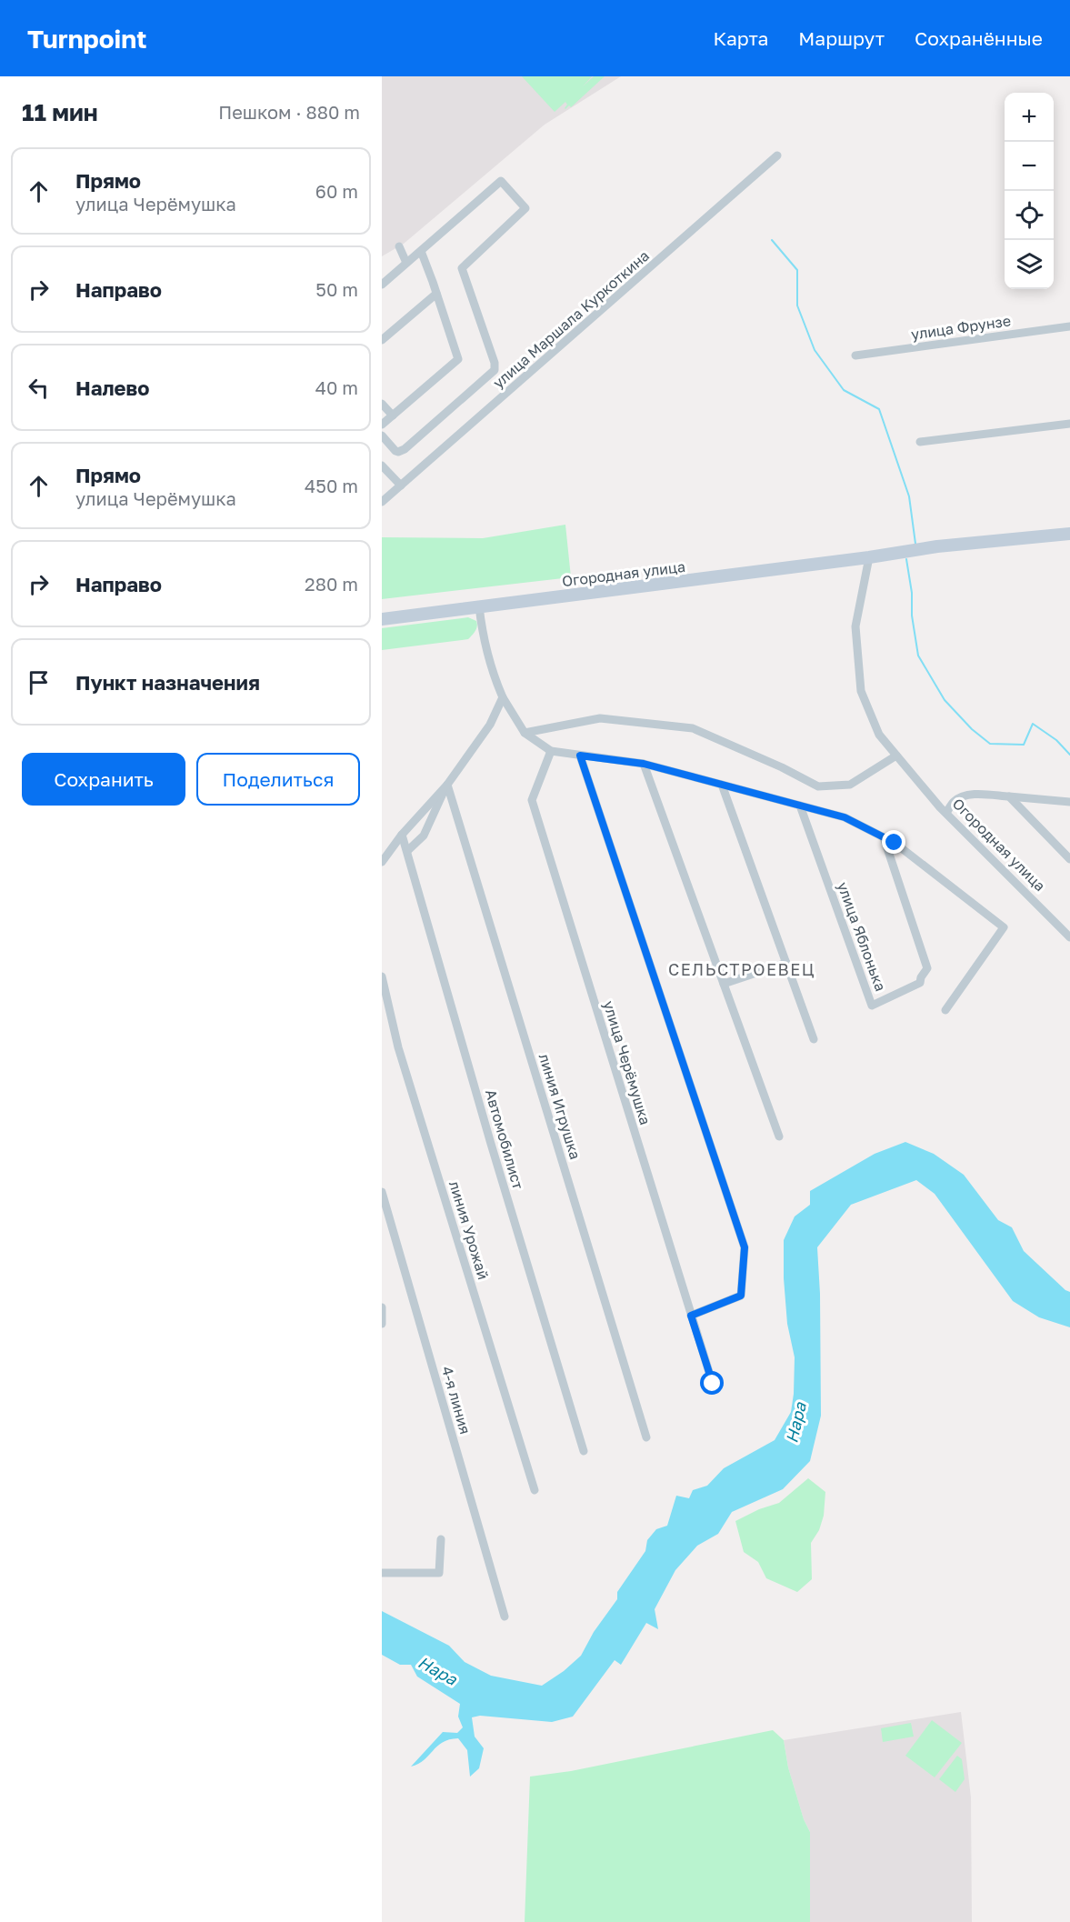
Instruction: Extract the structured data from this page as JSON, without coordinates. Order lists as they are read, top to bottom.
{
  "streets": {
    "main road": ["Огородная улица"],
    "street": [
      "улица Маршала Куркоткина",
      "улица Фрунзе",
      "улица Яблонька",
      "улица Черёмушка",
      "линия Игрушка",
      "Автомобилист",
      "линия Урожай",
      "4-я линия"
    ]
  },
  "districts": ["СЕЛЬСТРОЕВЕЦ"],
  "water": ["Нара"],
  "page": {
    "header": "Turnpoint",
    "nav": ["Карта", "Маршрут", "Сохранённые"],
    "heading": ["11 мин", "Пешком · 880 m"],
    "map_buttons": ["+", "−"],
    "list": [
      ["Прямо", "улица Черёмушка", "60 m"],
      ["Направо", "50 m"],
      ["Налево", "40 m"],
      ["Прямо", "улица Черёмушка", "450 m"],
      ["Направо", "280 m"],
      "Пункт назначения"
    ],
    "buttons": ["Сохранить", "Поделиться"]
  }
}
